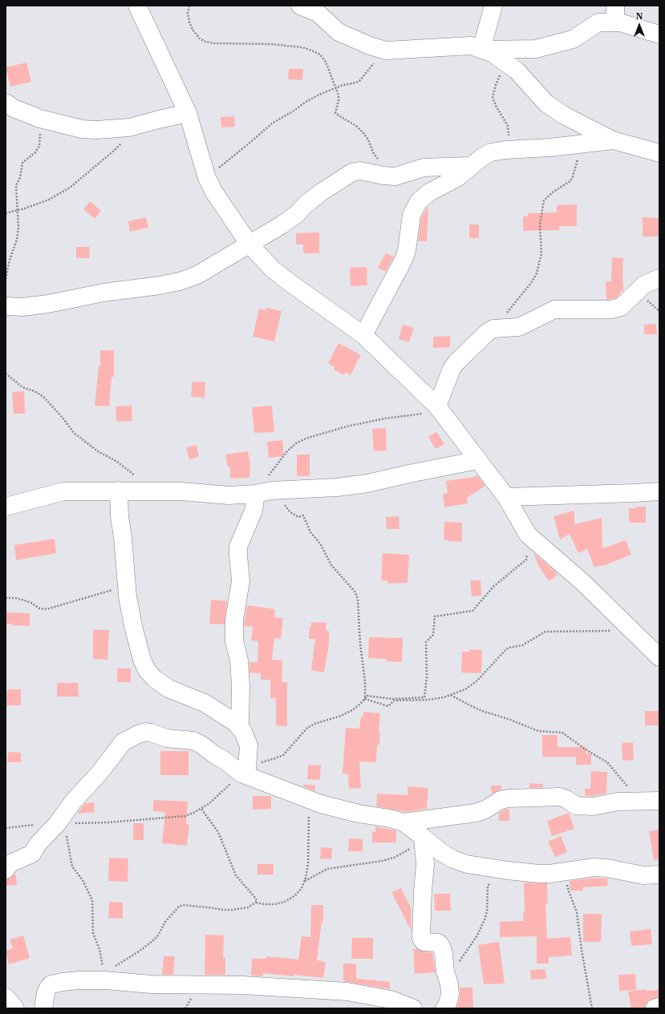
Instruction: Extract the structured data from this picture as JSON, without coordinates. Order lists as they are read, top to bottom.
{
  "north": "top"
}
